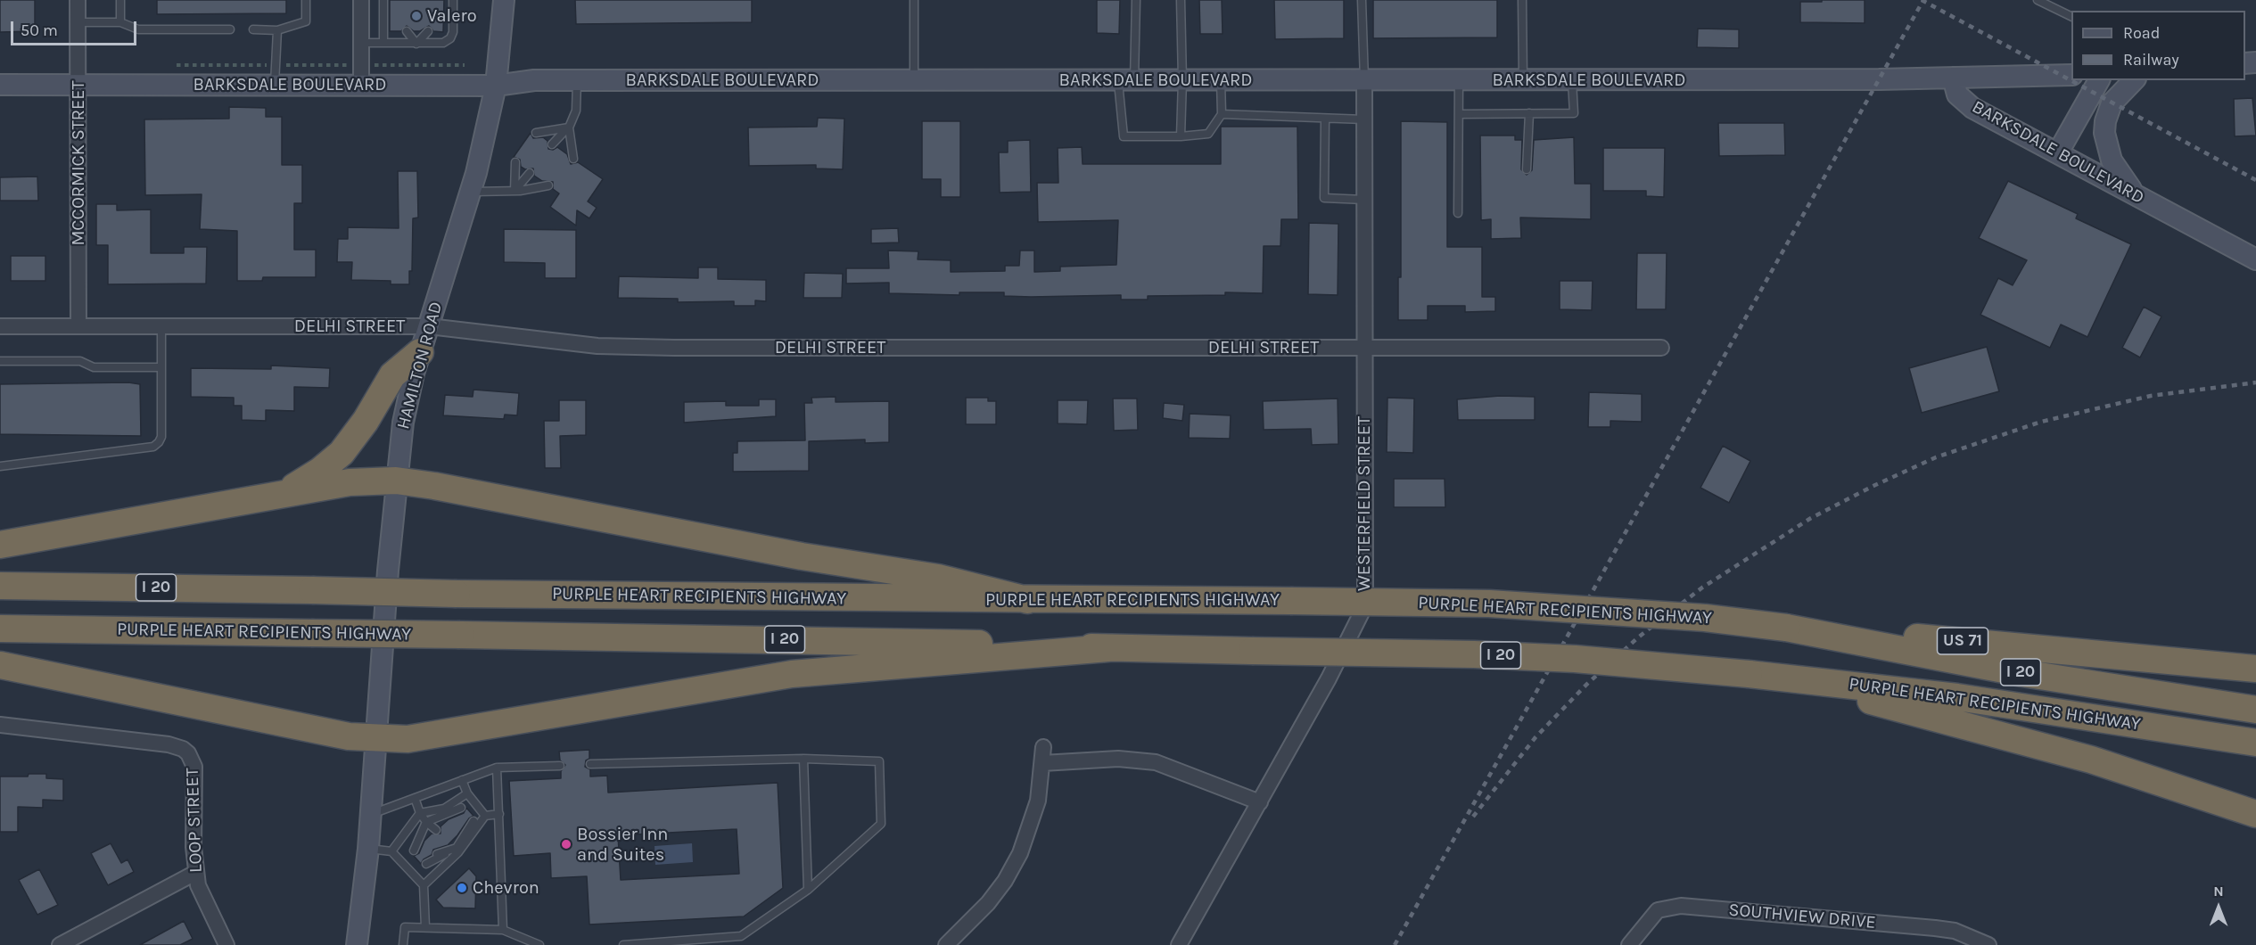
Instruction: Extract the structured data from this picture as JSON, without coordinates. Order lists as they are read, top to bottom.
{
  "streets": {
    "highway": ["I 20", "PURPLE HEART RECIPIENTS HIGHWAY", "US 71"],
    "main road": ["BARKSDALE BOULEVARD", "HAMILTON ROAD"],
    "street": [
      "MCCORMICK STREET",
      "DELHI STREET",
      "WESTERFIELD STREET",
      "LOOP STREET",
      "SOUTHVIEW DRIVE"
    ]
  },
  "crossings": [
    ["BARKSDALE BOULEVARD", "MCCORMICK STREET"],
    ["BARKSDALE BOULEVARD", "HAMILTON ROAD"],
    ["BARKSDALE BOULEVARD", "WESTERFIELD STREET"],
    ["MCCORMICK STREET", "DELHI STREET"],
    ["DELHI STREET", "HAMILTON ROAD"],
    ["DELHI STREET", "WESTERFIELD STREET"],
    ["PURPLE HEART RECIPIENTS HIGHWAY", "US 71"]
  ],
  "places": ["Valero", "Bossier Inn and Suites", "Chevron"],
  "legend": ["Road", "Railway"],
  "scale_bar": "50 m",
  "north": "top"
}
